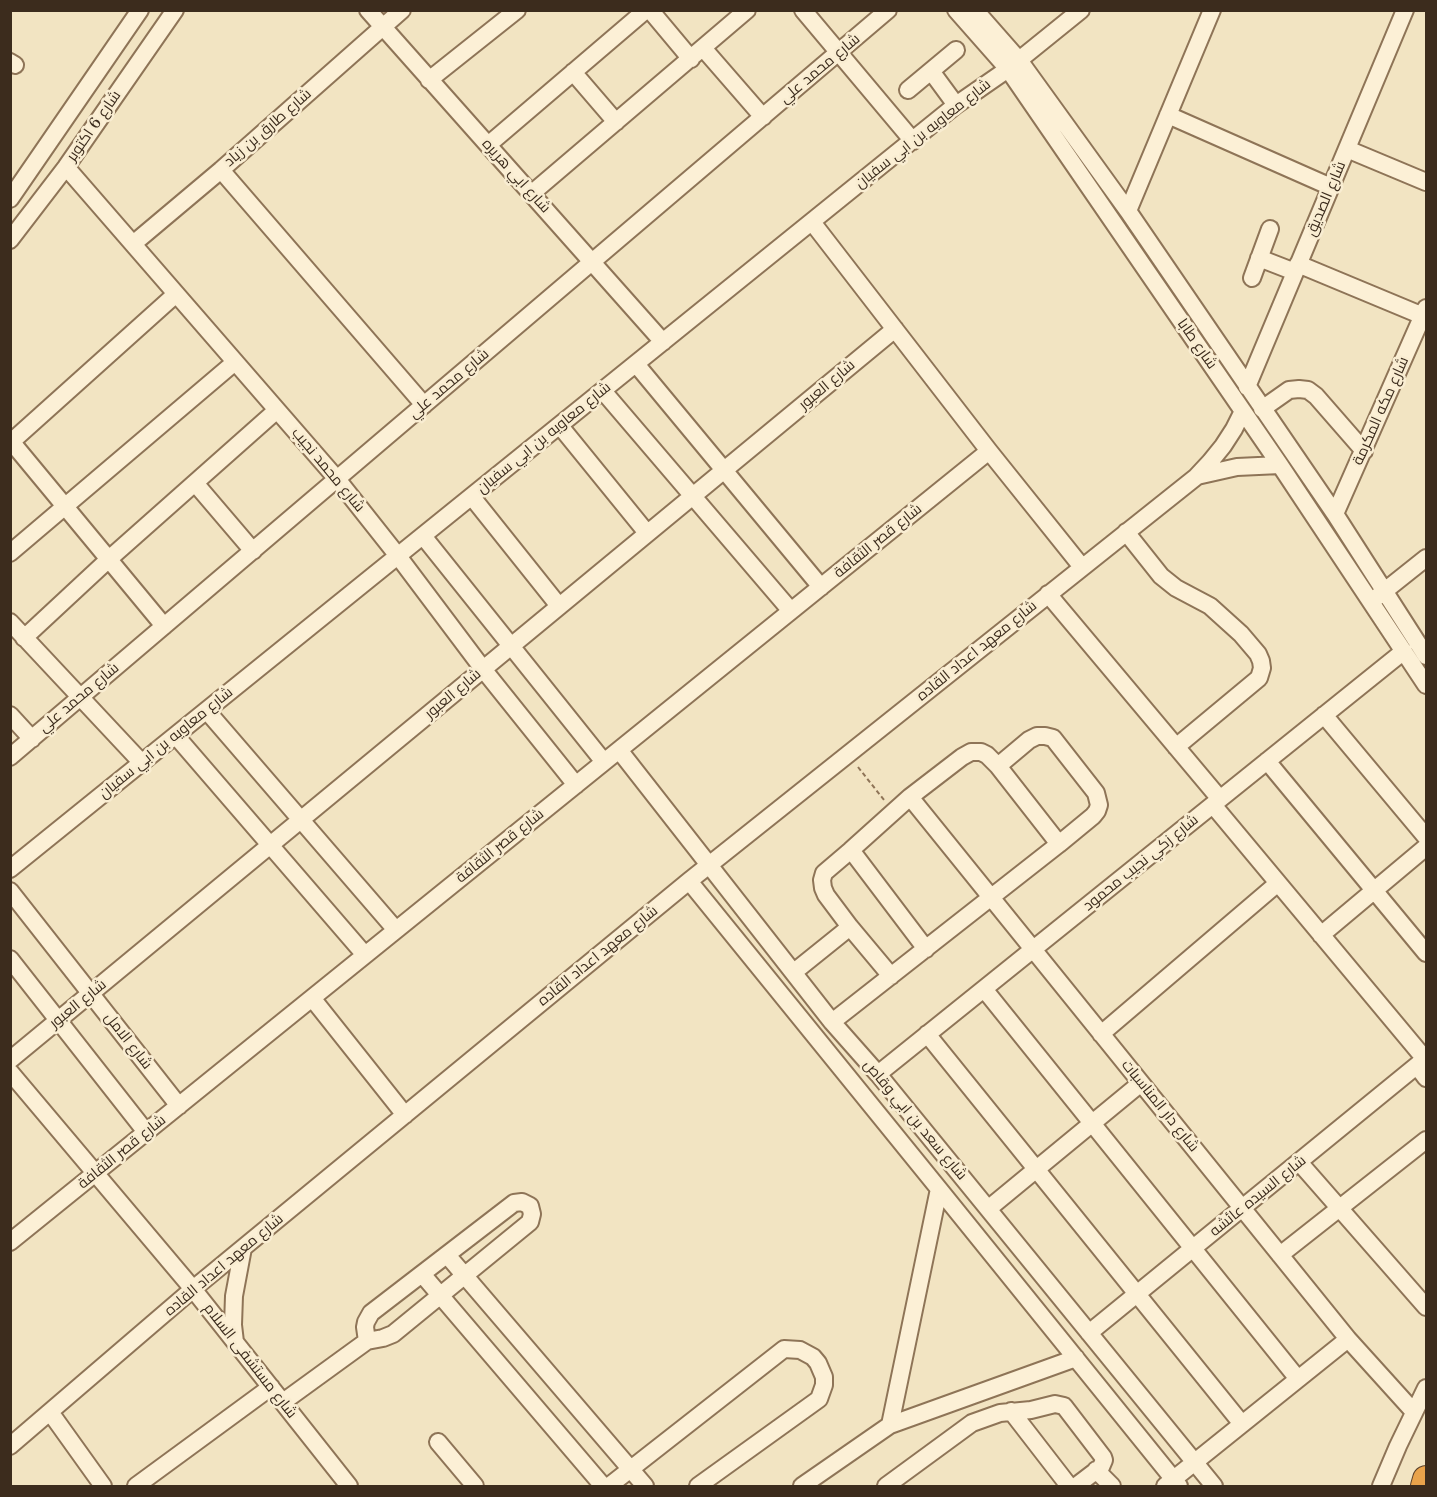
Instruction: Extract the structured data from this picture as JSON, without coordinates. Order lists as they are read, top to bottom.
{
  "streets": {
    "street": [
      "شارع محمد علي",
      "شارع 6 اكتوبر",
      "شارع طارق بن زياد",
      "شارع معاويه بن ابي سفيان",
      "شارع ابي هريره",
      "شارع الصديق",
      "شارع طابا",
      "شارع العبور",
      "شارع مكه المكرمة",
      "شارع محمد نجيب",
      "شارع قصر الثقافة",
      "شارع معهد اعداد القاده",
      "شارع زكي نجيب محمود",
      "شارع الامل",
      "شارع دار المناسبات",
      "شارع سعد بن ابي وقاص",
      "شارع السيده عائشه",
      "شارع مستشفى السلام"
    ]
  },
  "crossings": [
    ["شارع محمد علي", "شارع ابي هريره"],
    ["شارع محمد علي", "شارع محمد نجيب"],
    ["شارع 6 اكتوبر", "شارع محمد نجيب"],
    ["شارع طارق بن زياد", "شارع ابي هريره"],
    ["شارع طارق بن زياد", "شارع محمد نجيب"],
    ["شارع معاويه بن ابي سفيان", "شارع ابي هريره"],
    ["شارع معاويه بن ابي سفيان", "شارع طابا"],
    ["شارع معاويه بن ابي سفيان", "شارع محمد نجيب"],
    ["شارع الصديق", "شارع طابا"],
    ["شارع طابا", "شارع مكه المكرمة"],
    ["شارع طابا", "شارع معهد اعداد القاده"],
    ["شارع طابا", "شارع زكي نجيب محمود"],
    ["شارع العبور", "شارع محمد نجيب"],
    ["شارع العبور", "شارع الامل"],
    ["شارع محمد نجيب", "شارع قصر الثقافة"],
    ["شارع قصر الثقافة", "شارع الامل"],
    ["شارع قصر الثقافة", "شارع سعد بن ابي وقاص"],
    ["شارع قصر الثقافة", "شارع مستشفى السلام"],
    ["شارع معهد اعداد القاده", "شارع سعد بن ابي وقاص"],
    ["شارع معهد اعداد القاده", "شارع مستشفى السلام"],
    ["شارع زكي نجيب محمود", "شارع دار المناسبات"],
    ["شارع زكي نجيب محمود", "شارع سعد بن ابي وقاص"],
    ["شارع دار المناسبات", "شارع السيده عائشه"],
    ["شارع سعد بن ابي وقاص", "شارع السيده عائشه"]
  ]
}
